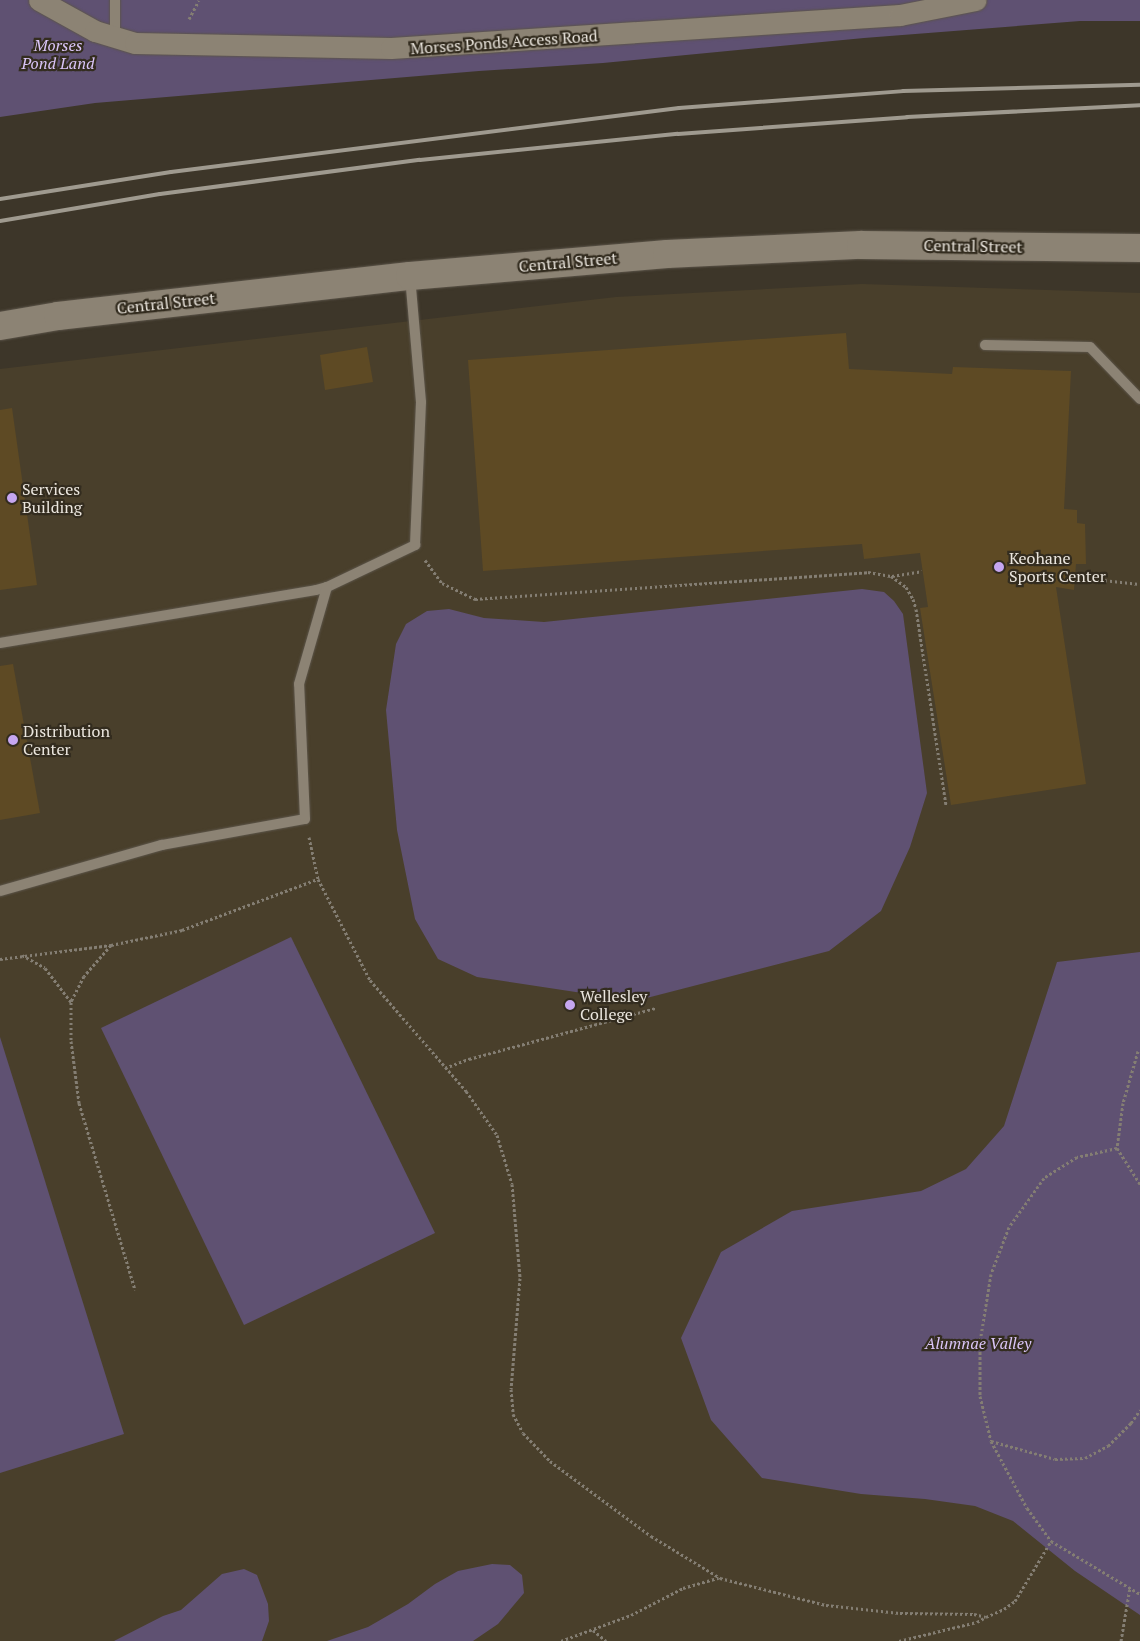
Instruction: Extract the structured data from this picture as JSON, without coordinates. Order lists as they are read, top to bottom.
{
  "streets": {
    "main road": ["Central Street"],
    "street": ["Morses Ponds Access Road"]
  },
  "parks": ["Morses Pond Land", "Alumnae Valley"],
  "places": [
    "Services Building",
    "Keohane Sports Center",
    "Distribution Center",
    "Wellesley College"
  ]
}
